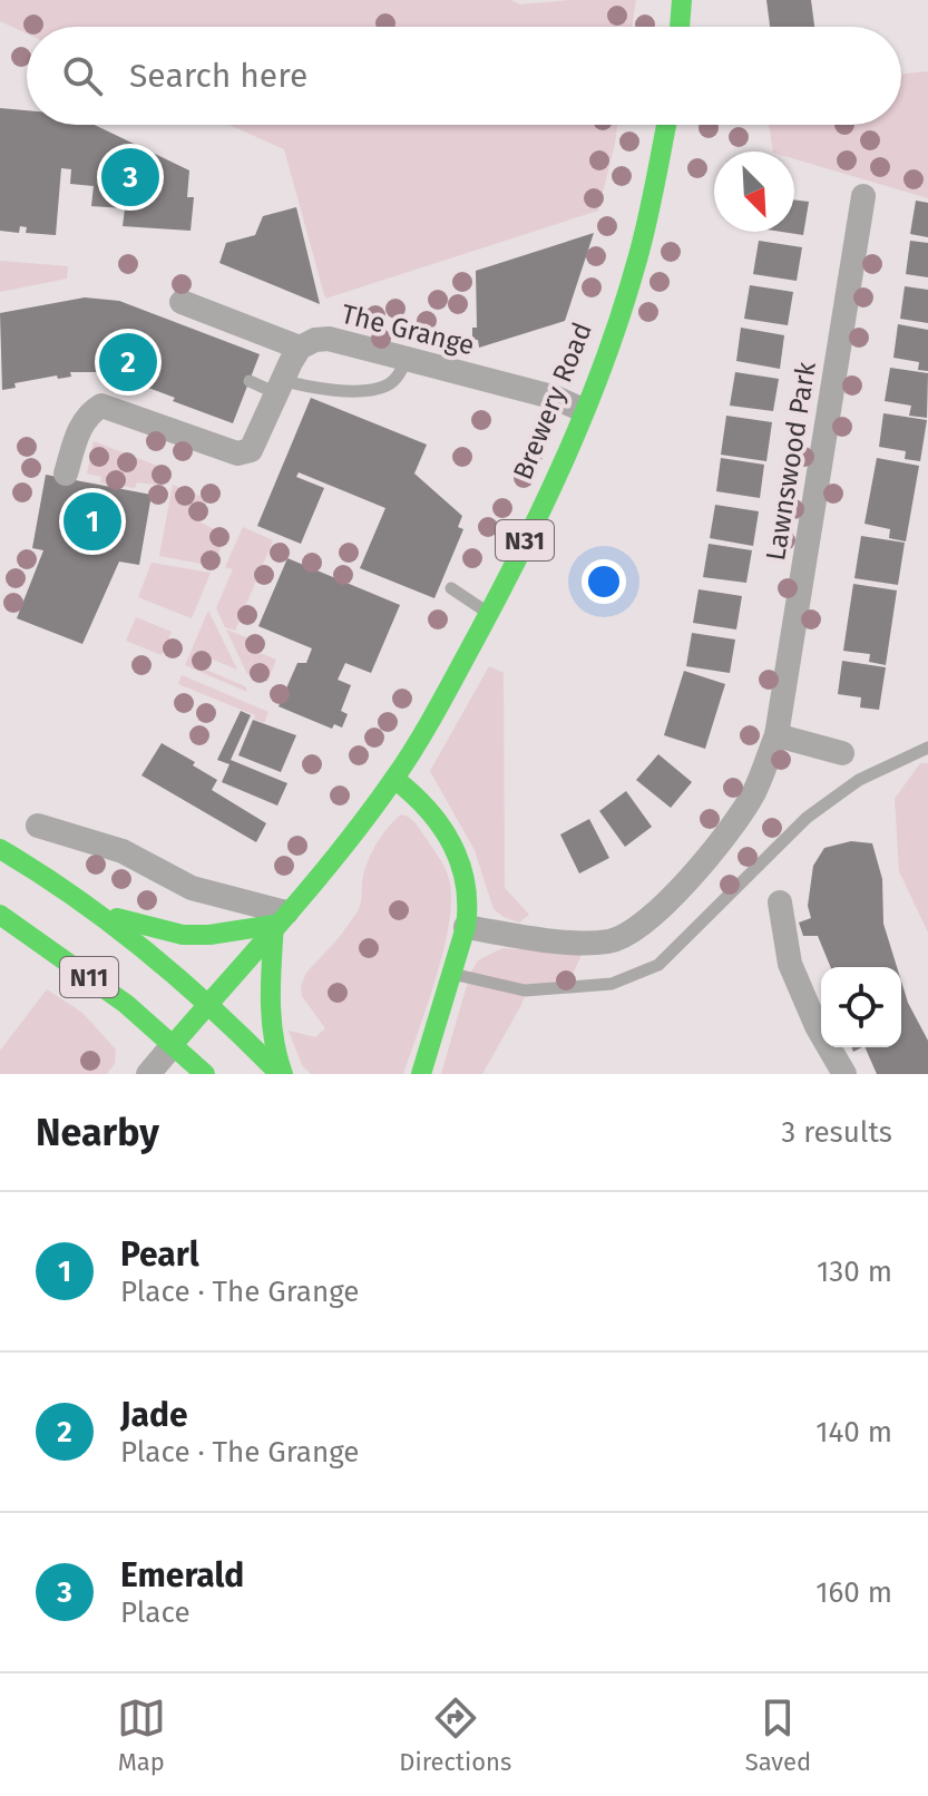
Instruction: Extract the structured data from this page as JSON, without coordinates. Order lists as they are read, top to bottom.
{
  "streets": {
    "main road": ["Brewery Road", "N31", "N11"],
    "street": ["The Grange", "Lawnswood Park"]
  },
  "crossings": [
    ["The Grange", "Brewery Road"],
    ["Brewery Road", "N11"]
  ],
  "north": "bottom right",
  "page": {
    "search": "Search here",
    "pins": ["3", "2", "1"],
    "heading": ["Nearby", "3 results"],
    "list": [
      {
        "mark": "1",
        "name": "Pearl",
        "note": "Place · The Grange",
        "value": "130 m"
      },
      {
        "mark": "2",
        "name": "Jade",
        "note": "Place · The Grange",
        "value": "140 m"
      },
      {
        "mark": "3",
        "name": "Emerald",
        "note": "Place",
        "value": "160 m"
      }
    ],
    "nav": ["Map", "Directions", "Saved"]
  }
}
